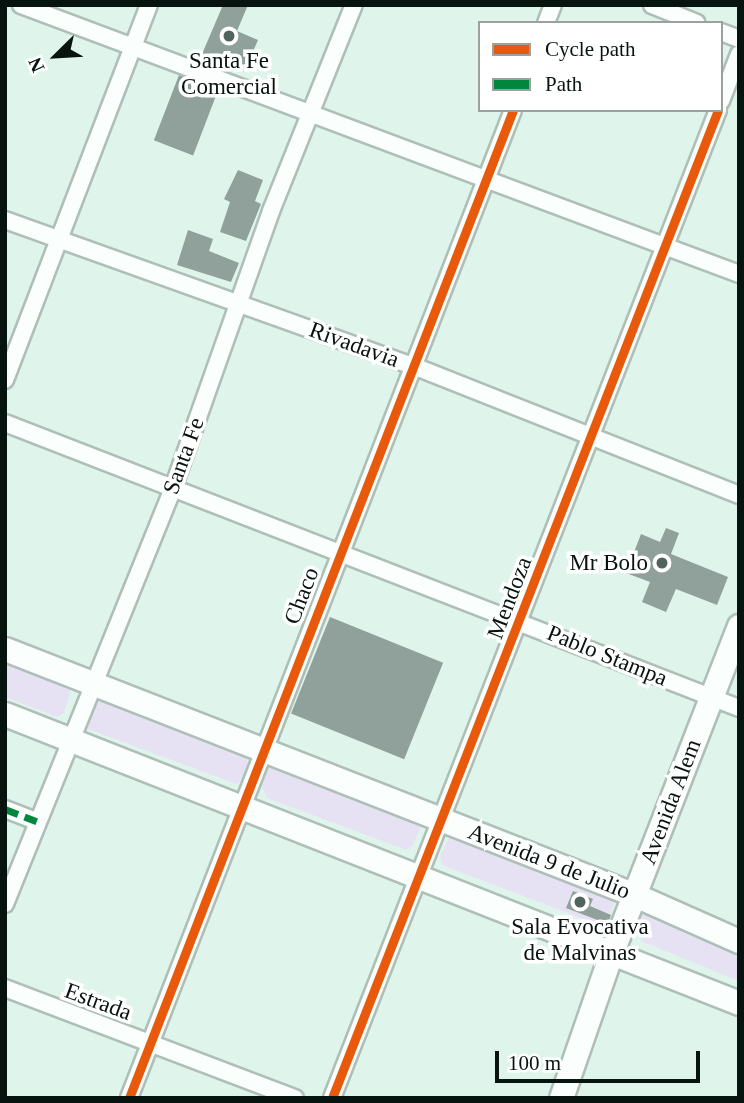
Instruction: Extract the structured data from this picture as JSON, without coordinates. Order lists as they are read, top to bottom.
{
  "streets": {
    "main road": ["Avenida Alem", "Avenida 9 de Julio"],
    "street": [
      "Rivadavia",
      "Santa Fe",
      "Chaco",
      "Mendoza",
      "Pablo Stampa",
      "Estrada"
    ]
  },
  "crossings": [
    ["Rivadavia", "Santa Fe"],
    ["Rivadavia", "Chaco"],
    ["Rivadavia", "Mendoza"],
    ["Santa Fe", "Pablo Stampa"],
    ["Santa Fe", "Avenida 9 de Julio"],
    ["Chaco", "Pablo Stampa"],
    ["Chaco", "Avenida 9 de Julio"],
    ["Chaco", "Estrada"],
    ["Mendoza", "Pablo Stampa"],
    ["Mendoza", "Avenida 9 de Julio"],
    ["Pablo Stampa", "Avenida Alem"],
    ["Avenida Alem", "Avenida 9 de Julio"]
  ],
  "places": ["Santa Fe Comercial", "Mr Bolo", "Sala Evocativa de Malvinas"],
  "legend": ["Cycle path", "Path"],
  "scale_bar": "100 m",
  "north": "bottom left"
}
